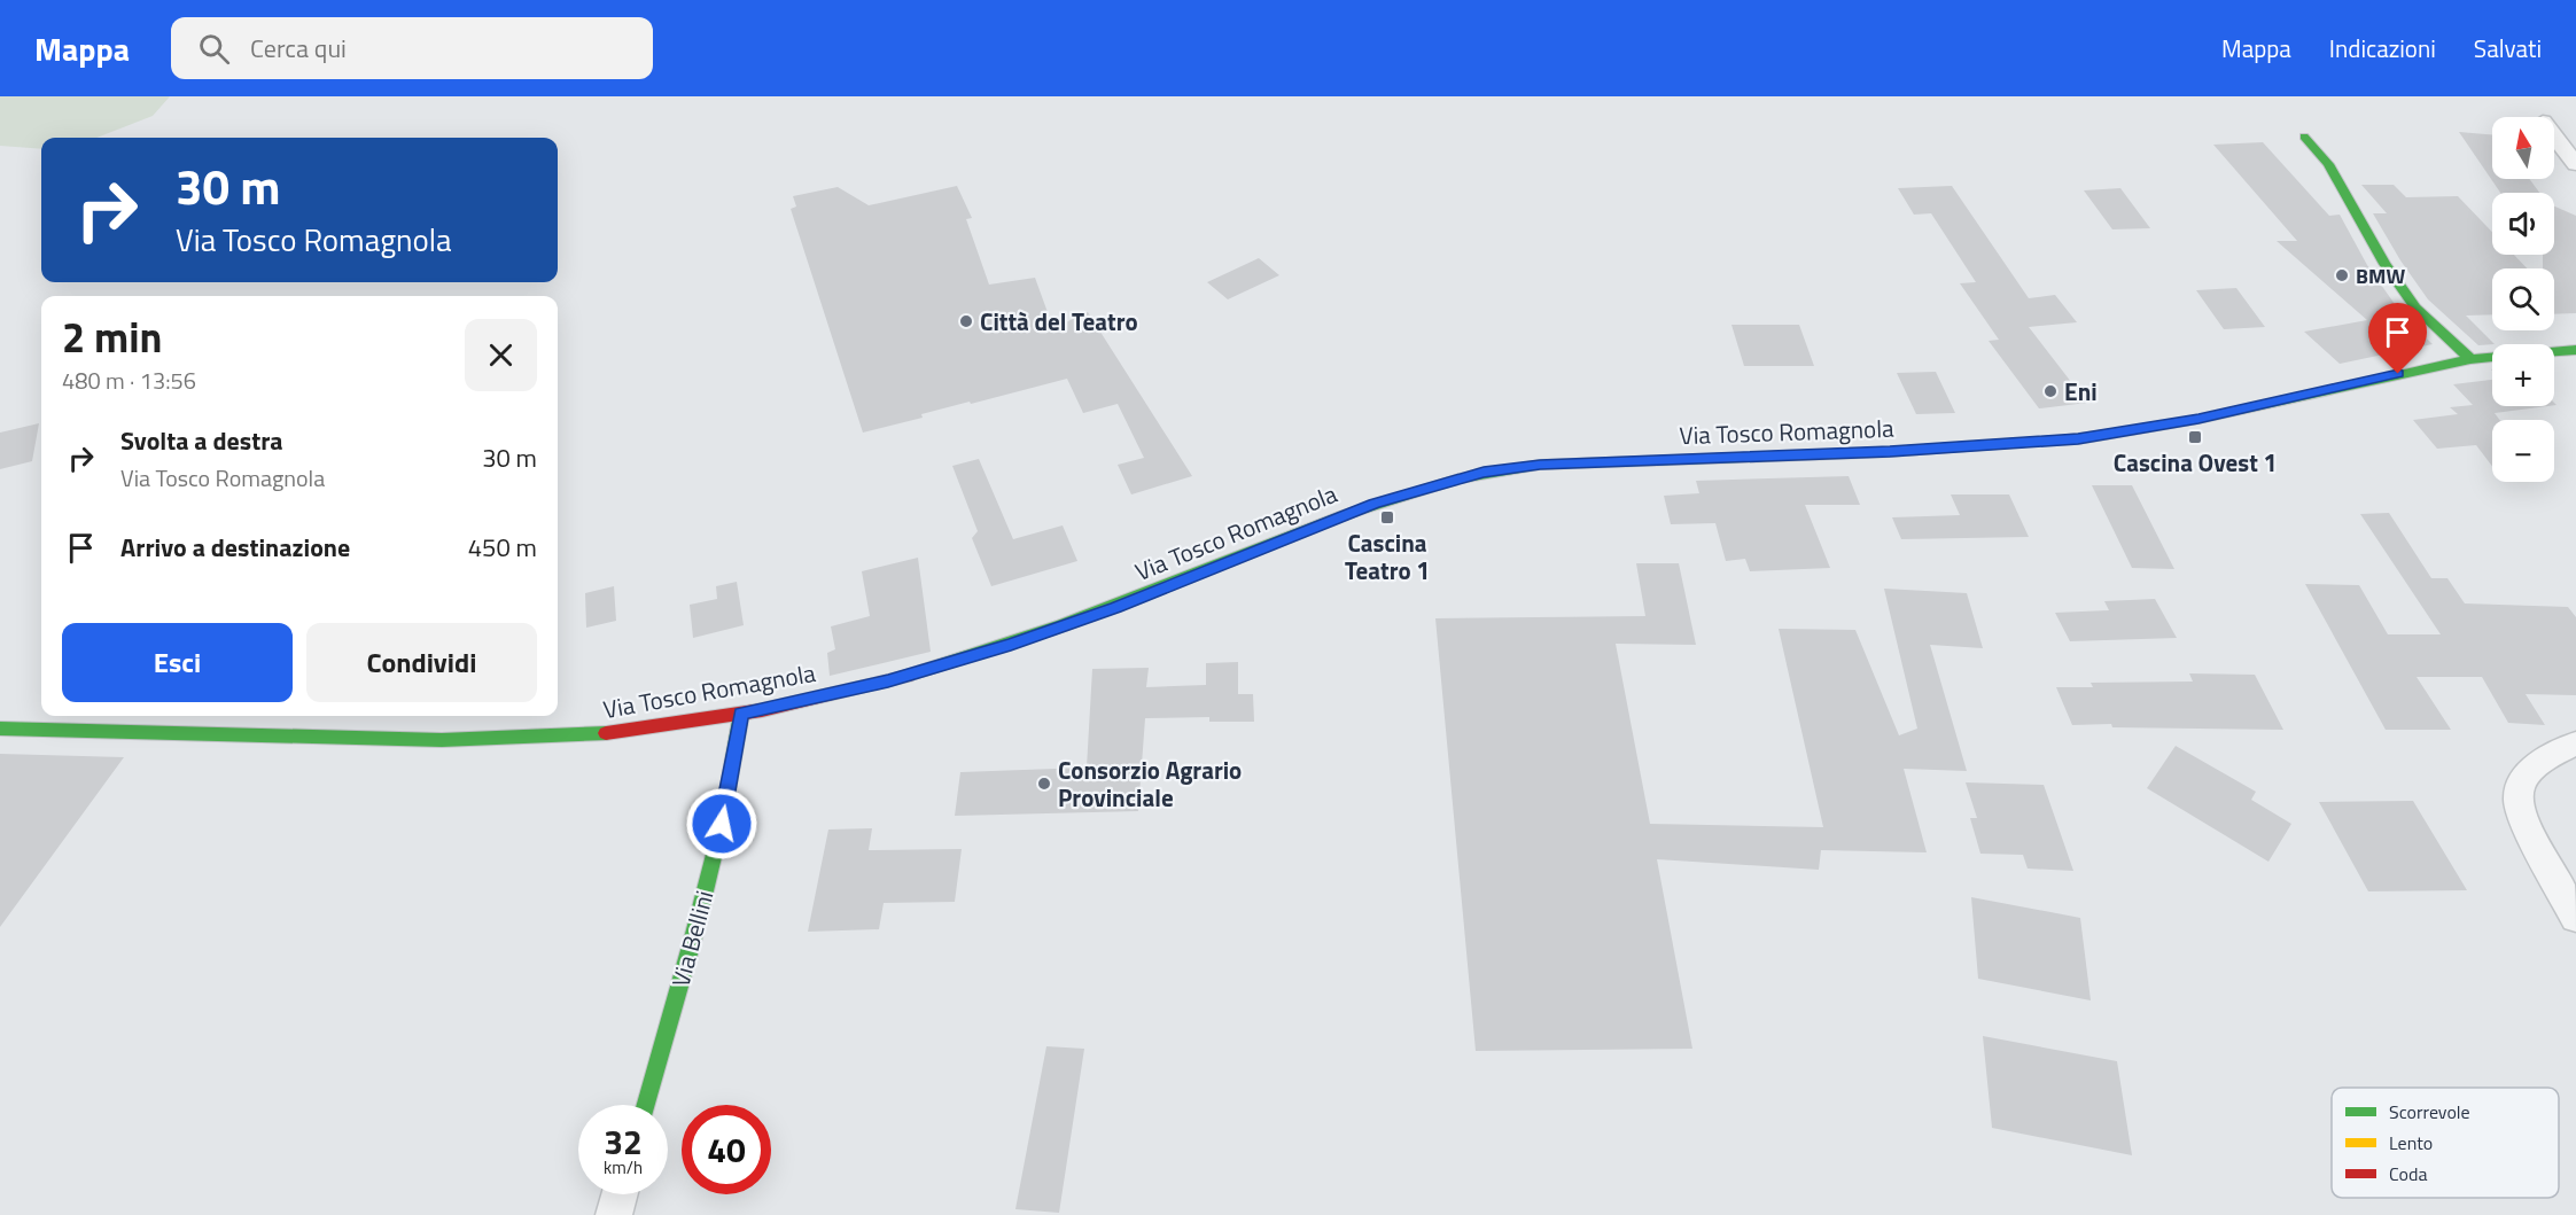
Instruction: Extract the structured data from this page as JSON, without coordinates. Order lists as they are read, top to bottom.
{
  "streets": {
    "main road": ["Via Tosco Romagnola", "Via Bellini"]
  },
  "crossings": [
    ["Via Tosco Romagnola", "Via Bellini"]
  ],
  "places": {
    "other": [
      "BMW",
      "Città del Teatro",
      "Eni",
      "Consorzio Agrario Provinciale"
    ],
    "transit": ["Cascina Ovest 1", "Cascina Teatro 1"]
  },
  "legend": ["Scorrevole", "Lento", "Coda"],
  "north": "top",
  "page": {
    "header": "Mappa",
    "search": "Cerca qui",
    "nav": ["Mappa", "Indicazioni", "Salvati"],
    "map_buttons": ["+", "−"],
    "turn": ["30 m", "Via Tosco Romagnola"],
    "heading": ["2 min", "480 m · 13:56"],
    "list": [
      {
        "name": "Svolta a destra",
        "note": "Via Tosco Romagnola",
        "value": "30 m"
      },
      {
        "name": "Arrivo a destinazione",
        "value": "450 m"
      }
    ],
    "buttons": ["Esci", "Condividi"],
    "speed": "32 km/h",
    "limit": "40"
  }
}
